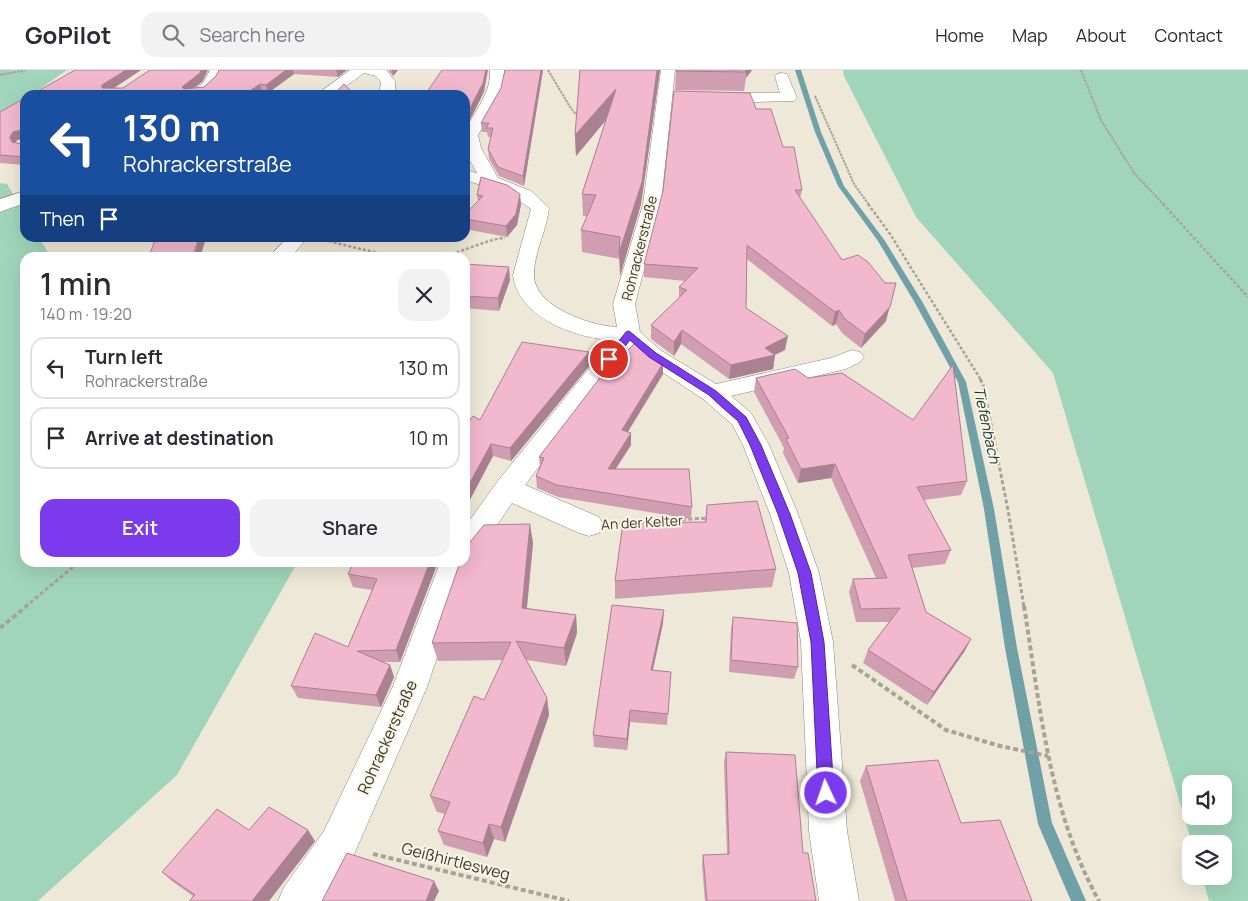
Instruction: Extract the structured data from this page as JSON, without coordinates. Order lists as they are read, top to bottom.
{
  "streets": {
    "street": ["Rohrackerstraße", "An der Kelter"],
    "path": ["Geißhirtlesweg"]
  },
  "crossings": [
    ["Rohrackerstraße", "Geißhirtlesweg"]
  ],
  "water": ["Tiefenbach"],
  "page": {
    "header": "GoPilot",
    "search": "Search here",
    "nav": [
      "Home",
      "Map",
      "About",
      "Contact"
    ],
    "turn": ["130 m", "Rohrackerstraße"],
    "then": "Then",
    "heading": ["1 min", "140 m · 19:20"],
    "list": [
      {
        "name": "Turn left",
        "note": "Rohrackerstraße",
        "value": "130 m"
      },
      {
        "name": "Arrive at destination",
        "value": "10 m"
      }
    ],
    "buttons": ["Exit", "Share"]
  }
}
